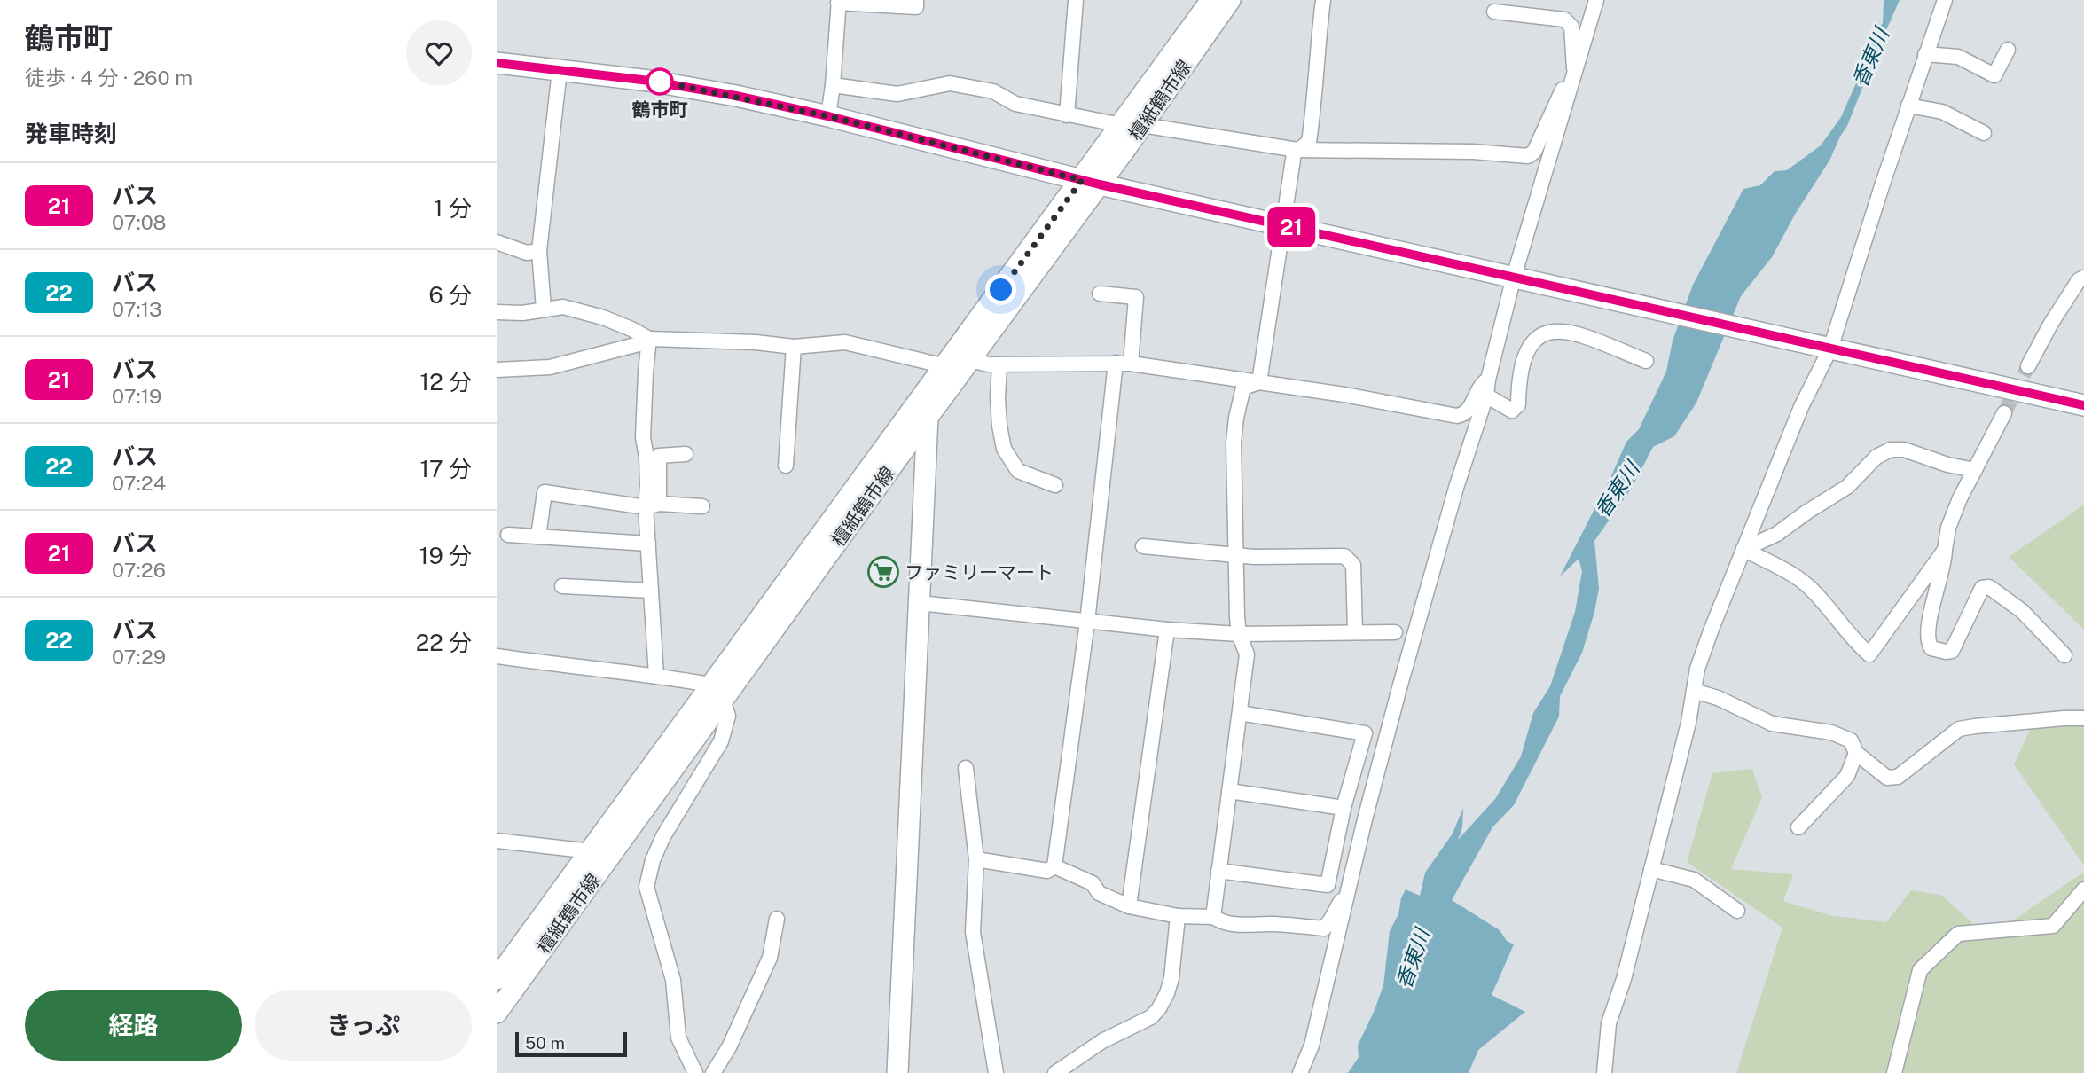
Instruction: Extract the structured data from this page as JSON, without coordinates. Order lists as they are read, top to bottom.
{
  "streets": {
    "main road": ["檀紙鶴市線"]
  },
  "water": ["香東川"],
  "places": {
    "other": ["鶴市町"],
    "supermarket": ["ファミリーマート"]
  },
  "lines": ["bus line 21"],
  "scale_bar": "50 m",
  "page": {
    "heading": [
      ["鶴市町", "徒歩 · 4 分 · 260 m"],
      "発車時刻"
    ],
    "on_map": "21",
    "list": [
      {
        "mark": "21",
        "name": "バス",
        "note": "07:08",
        "value": "1 分"
      },
      {
        "mark": "22",
        "name": "バス",
        "note": "07:13",
        "value": "6 分"
      },
      {
        "mark": "21",
        "name": "バス",
        "note": "07:19",
        "value": "12 分"
      },
      {
        "mark": "22",
        "name": "バス",
        "note": "07:24",
        "value": "17 分"
      },
      {
        "mark": "21",
        "name": "バス",
        "note": "07:26",
        "value": "19 分"
      },
      {
        "mark": "22",
        "name": "バス",
        "note": "07:29",
        "value": "22 分"
      }
    ],
    "buttons": ["経路", "きっぷ"],
    "scale": "50 m"
  }
}
